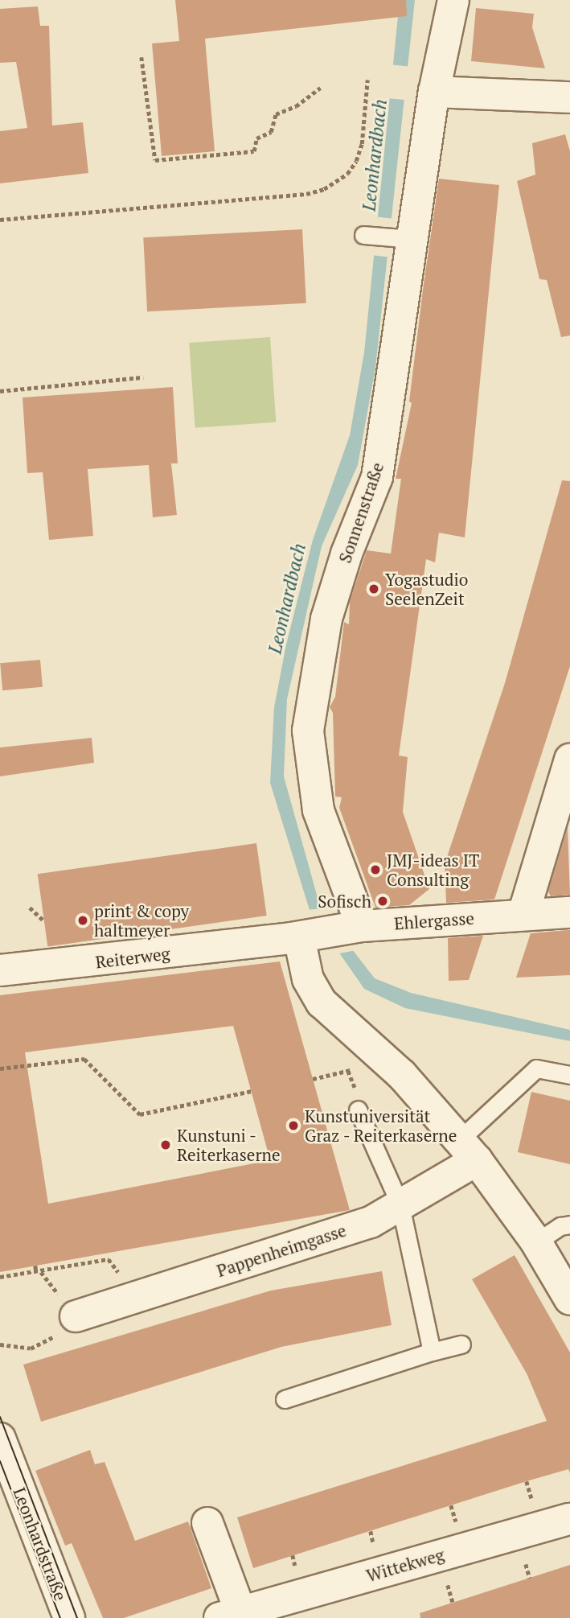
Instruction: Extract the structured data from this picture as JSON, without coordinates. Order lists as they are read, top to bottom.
{
  "streets": {
    "street": [
      "Sonnenstraße",
      "Ehlergasse",
      "Reiterweg",
      "Pappenheimgasse",
      "Leonhardstraße",
      "Wittekweg"
    ]
  },
  "crossings": [
    ["Sonnenstraße", "Ehlergasse"],
    ["Ehlergasse", "Reiterweg"]
  ],
  "water": ["Leonhardbach"],
  "places": [
    "Yogastudio SeelenZeit",
    "JMJ-ideas IT Consulting",
    "Sofisch",
    "print & copy haltmeyer",
    "Kunstuniversität Graz - Reiterkaserne",
    "Kunstuni - Reiterkaserne"
  ]
}
